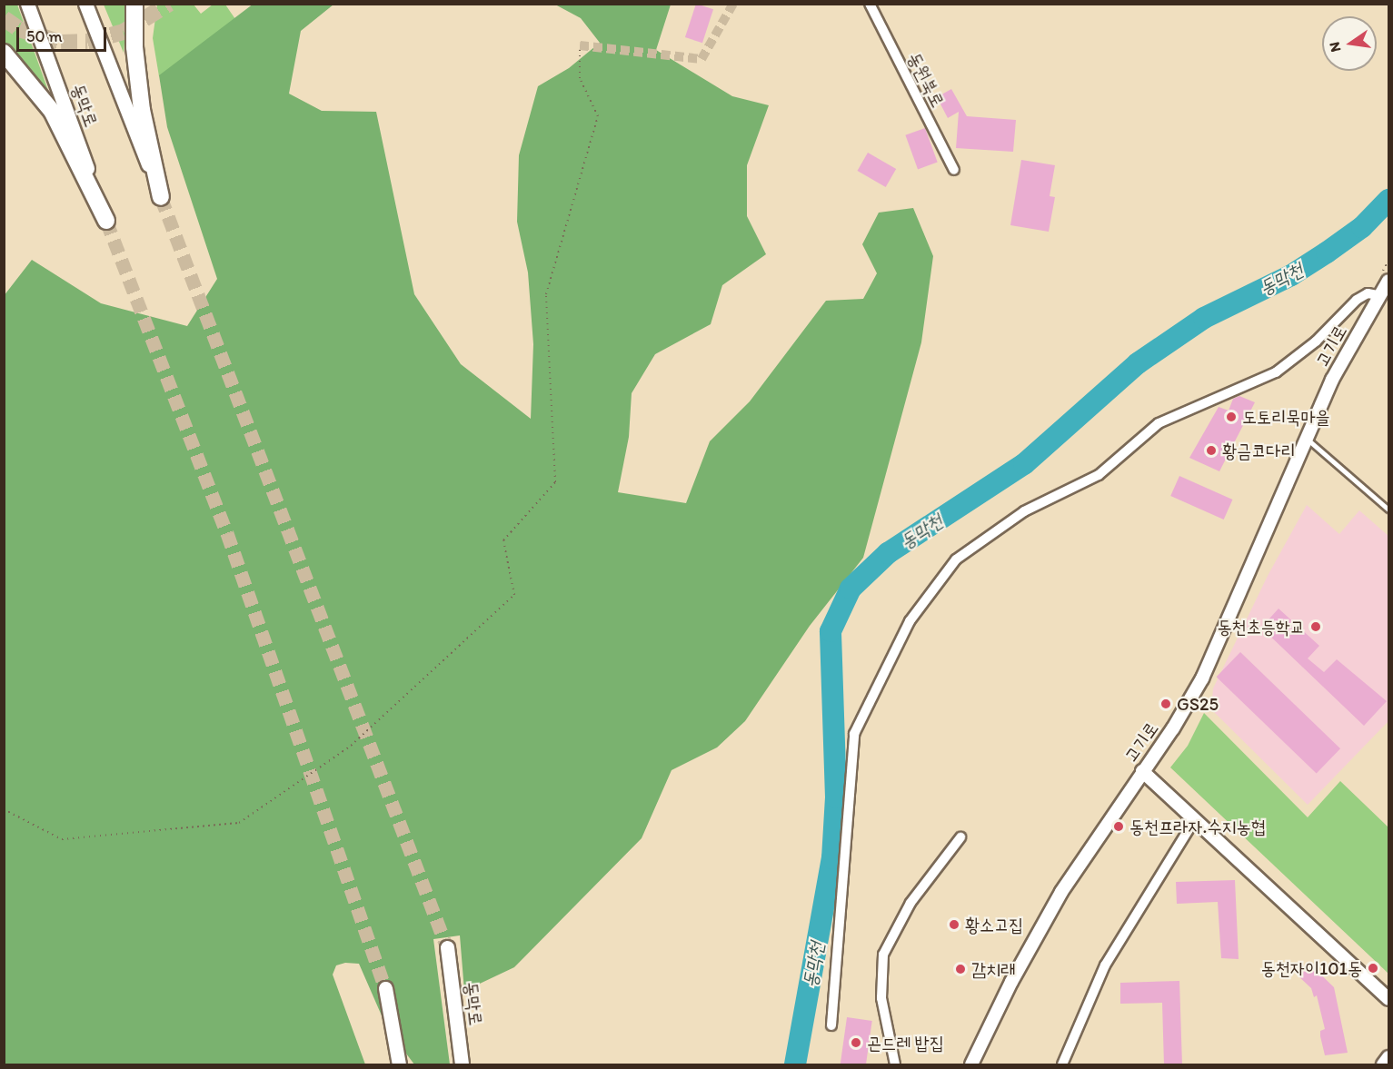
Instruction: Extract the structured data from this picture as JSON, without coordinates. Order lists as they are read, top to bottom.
{
  "streets": {
    "main road": ["동막로"],
    "street": ["동원북로", "고기로"]
  },
  "water": ["동막천"],
  "places": [
    "도토리묵마을",
    "황금코다리",
    "동천초등학교",
    "GS25",
    "동천프라자.수지농협",
    "황소고집",
    "동천자이101동",
    "감치래",
    "곤드레 밥집"
  ],
  "scale_bar": "50 m",
  "north": "left"
}
